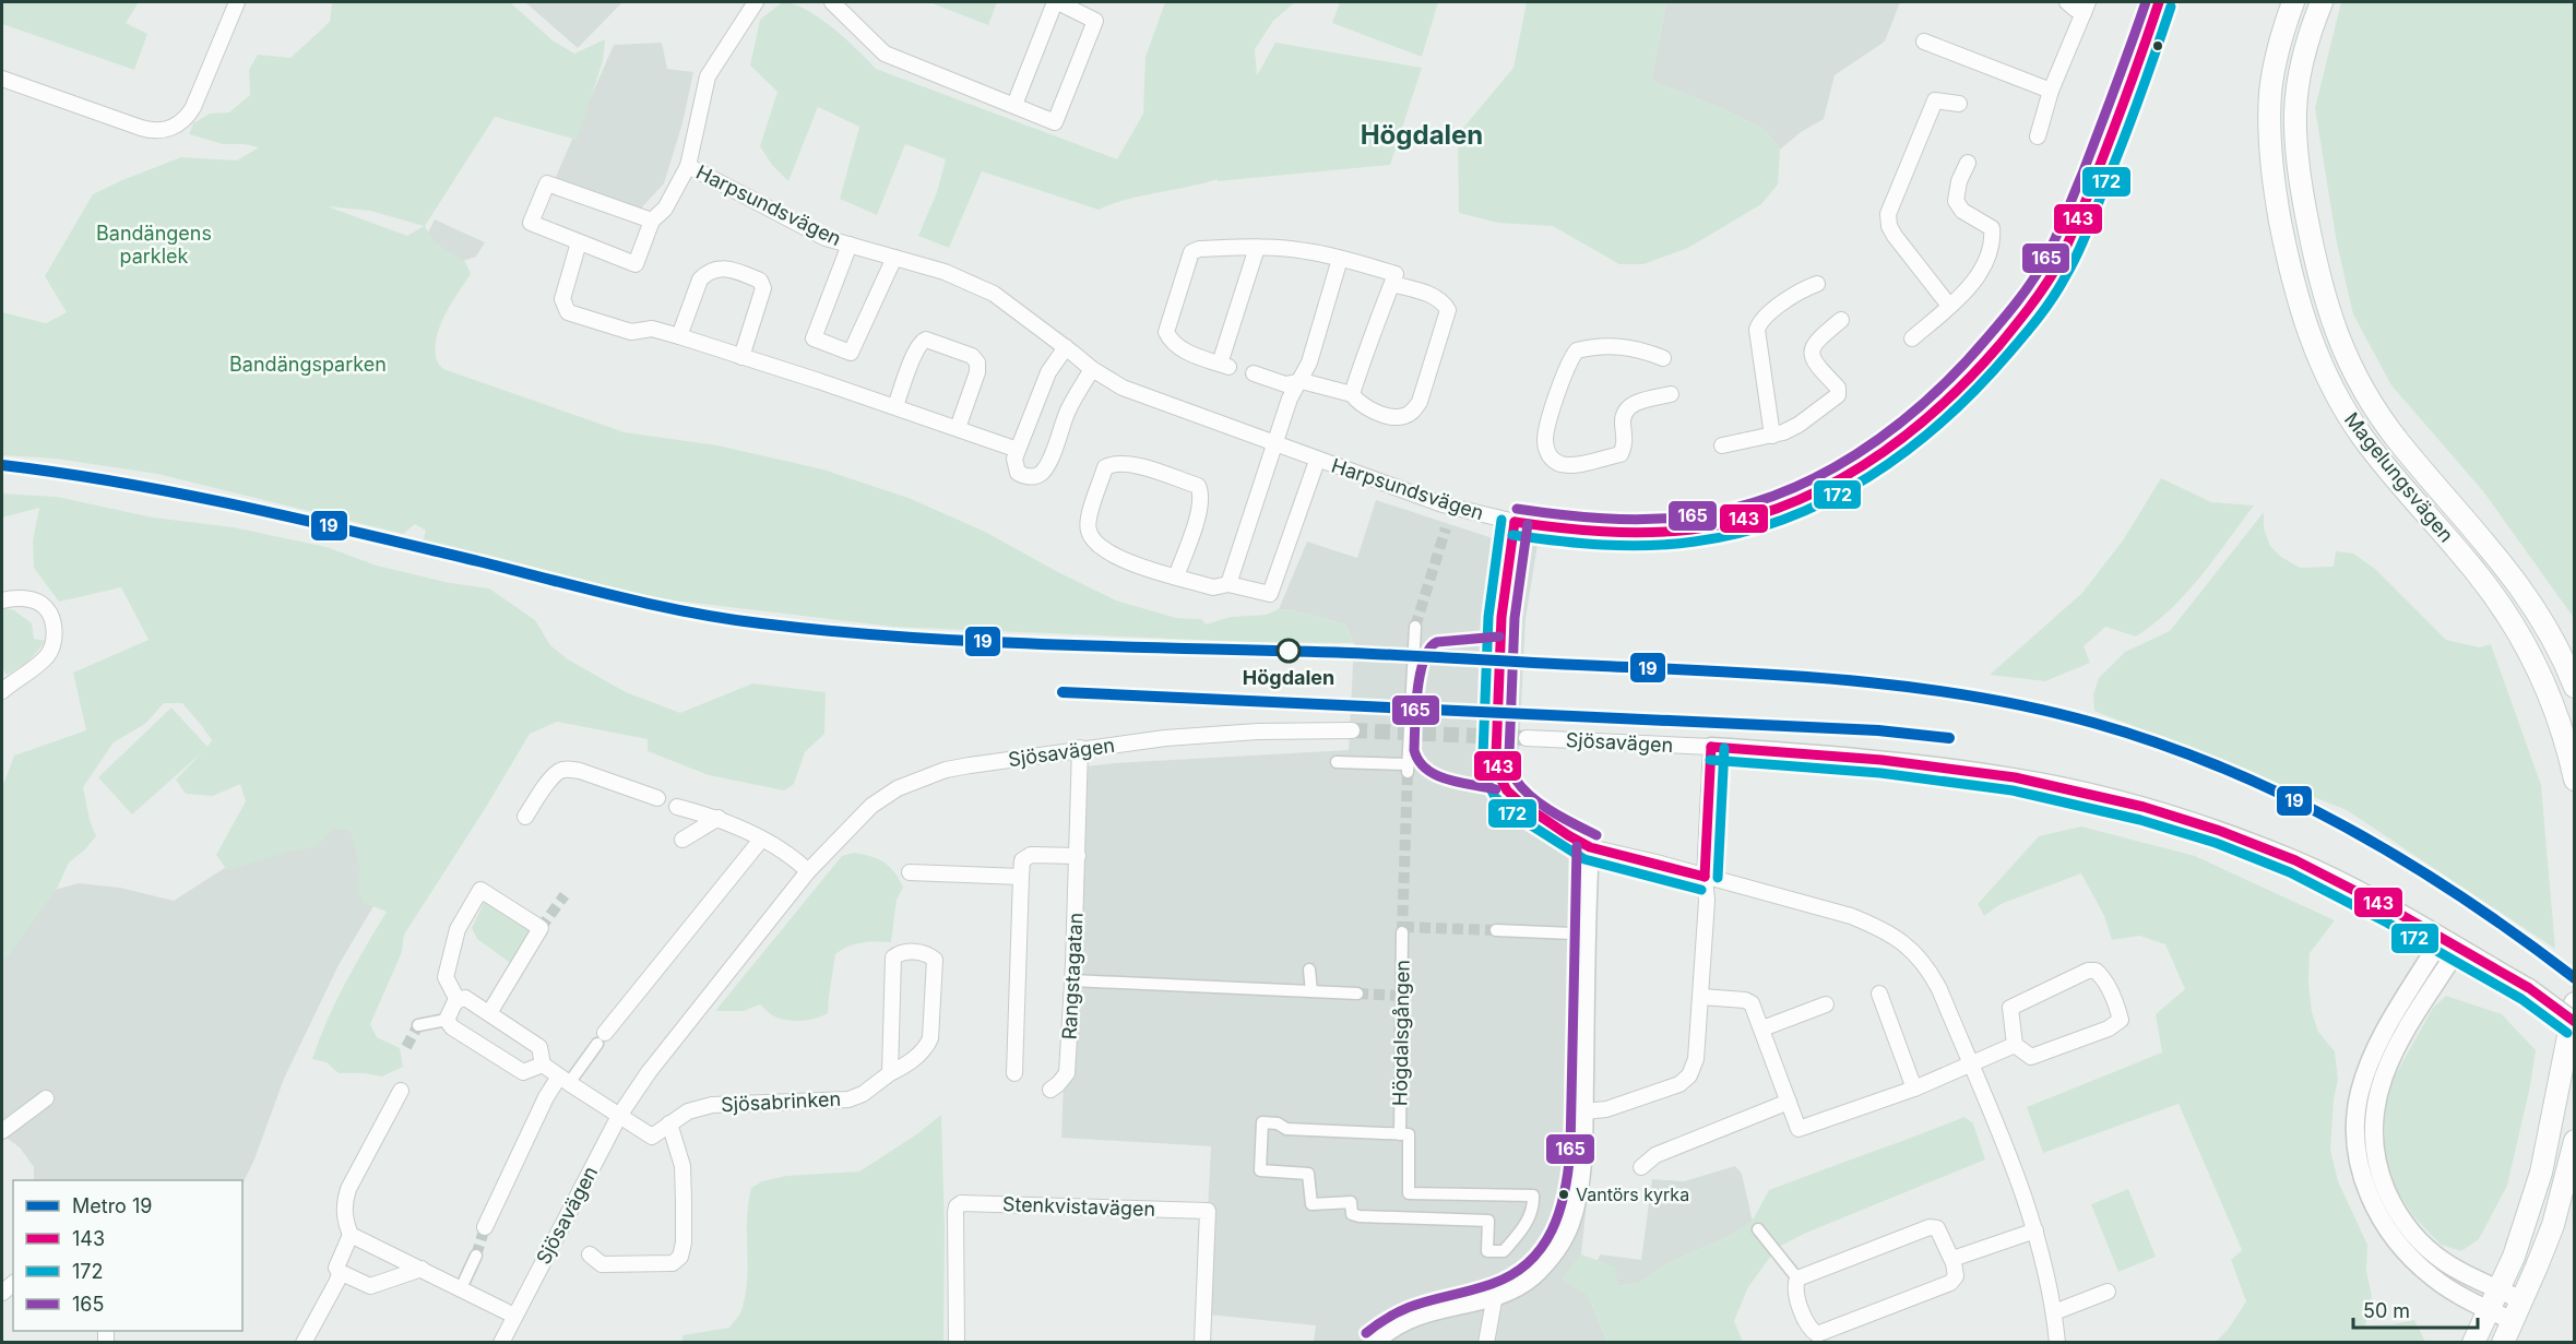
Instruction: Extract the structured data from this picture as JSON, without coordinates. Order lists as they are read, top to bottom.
{
  "streets": {
    "main road": ["Magelungsvägen"],
    "street": [
      "Harpsundsvägen",
      "Sjösavägen",
      "Rangstagatan",
      "Högdalsgången",
      "Sjösabrinken",
      "Stenkvistavägen"
    ]
  },
  "crossings": [
    ["Sjösavägen", "Rangstagatan"],
    ["Sjösavägen", "Sjösabrinken"]
  ],
  "districts": ["Högdalen"],
  "parks": ["Bandängens parklek", "Bandängsparken"],
  "places": ["Högdalen", "Vantörs kyrka"],
  "lines": [
    "transit line 143",
    "transit line 165",
    "transit line 172",
    "metro line 19"
  ],
  "legend": [
    "Metro 19",
    "143",
    "172",
    "165"
  ],
  "scale_bar": "50 m"
}
